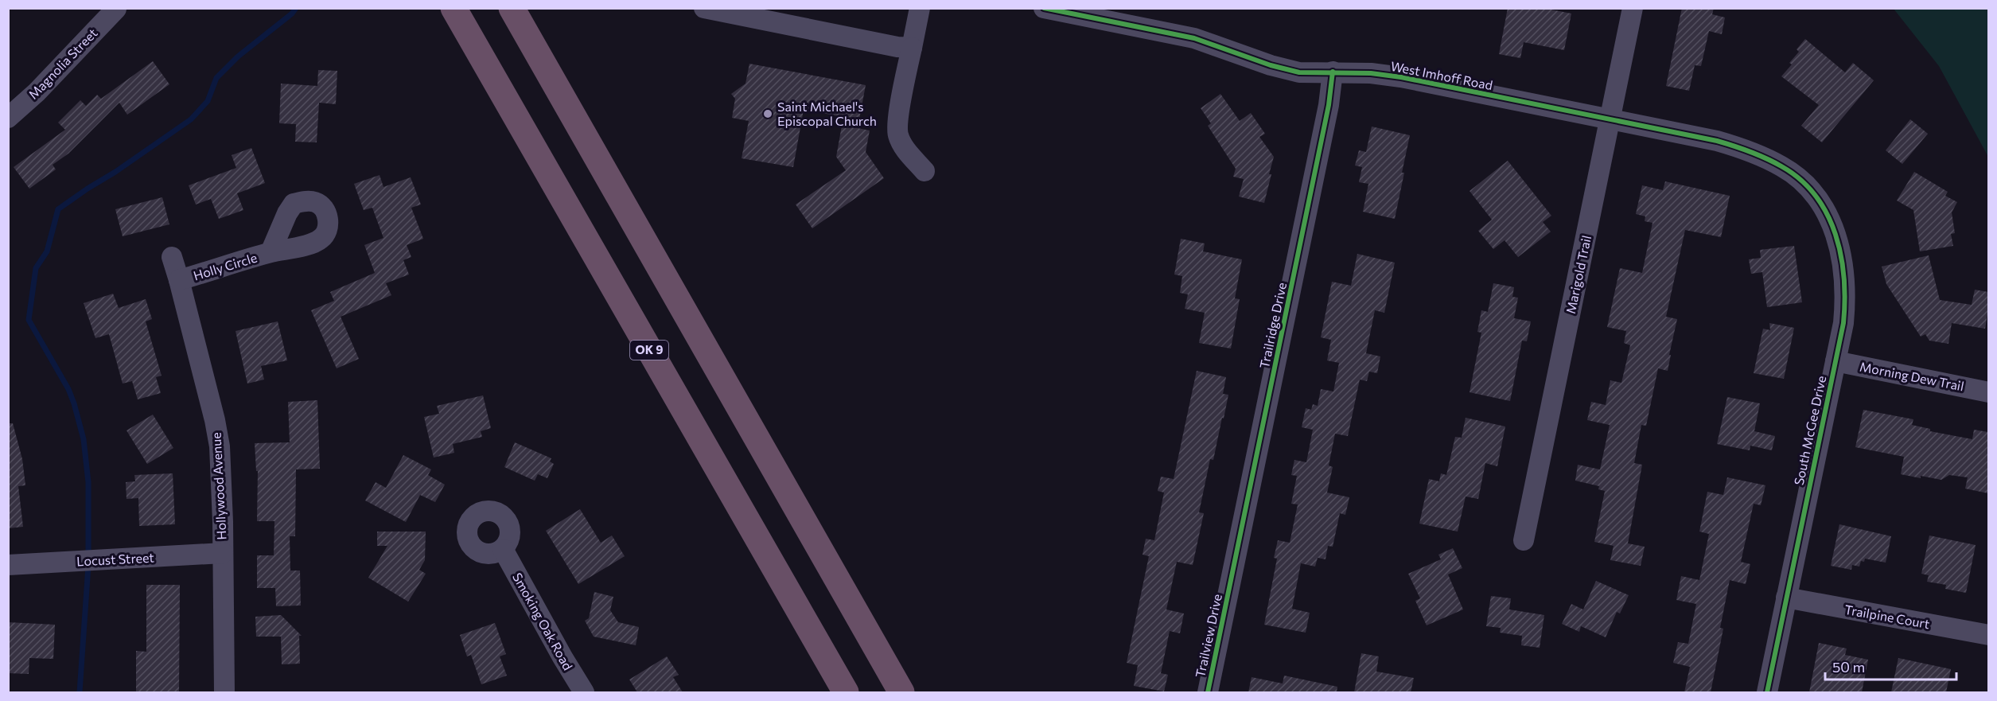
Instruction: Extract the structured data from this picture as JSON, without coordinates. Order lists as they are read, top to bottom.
{
  "streets": {
    "highway": ["OK 9"],
    "street": [
      "Magnolia Street",
      "West Imhoff Road",
      "Holly Circle",
      "Marigold Trail",
      "Trailridge Drive",
      "Morning Dew Trail",
      "South McGee Drive",
      "Hollywood Avenue",
      "Locust Street",
      "Trailpine Court",
      "Smoking Oak Road",
      "Trailview Drive"
    ]
  },
  "crossings": [
    ["West Imhoff Road", "Marigold Trail"],
    ["West Imhoff Road", "Trailridge Drive"],
    ["West Imhoff Road", "South McGee Drive"],
    ["Holly Circle", "Hollywood Avenue"],
    ["Trailridge Drive", "Trailview Drive"],
    ["Morning Dew Trail", "South McGee Drive"],
    ["South McGee Drive", "Trailpine Court"],
    ["Hollywood Avenue", "Locust Street"]
  ],
  "places": ["Saint Michael's Episcopal Church"],
  "scale_bar": "50 m"
}
